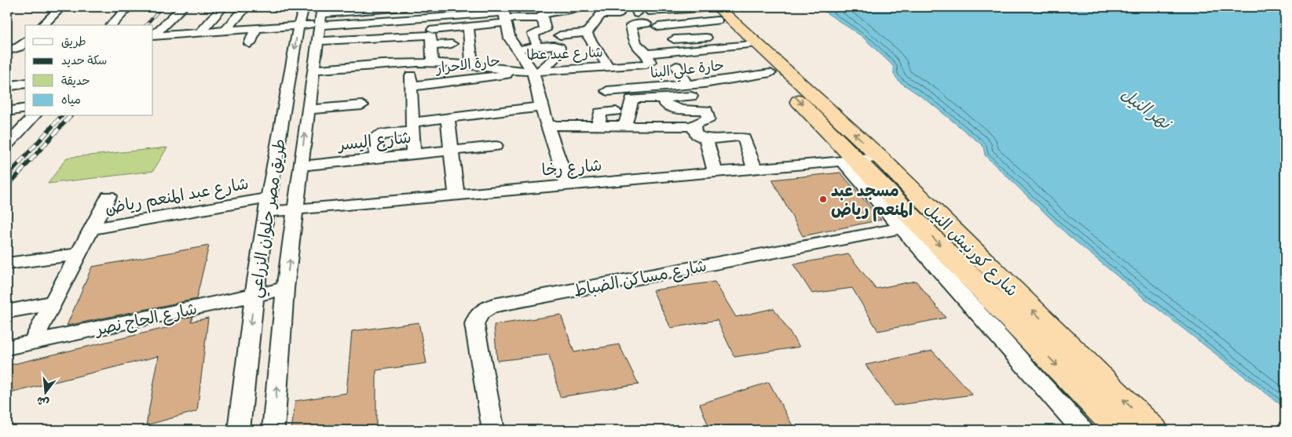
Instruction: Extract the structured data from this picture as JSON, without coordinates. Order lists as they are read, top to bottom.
{
  "streets": {
    "highway": ["شارع كورنيش النيل"],
    "street": [
      "شارع عيد عطا",
      "حارة الاحرار",
      "حارة علي البنا",
      "شارع اليسر",
      "شارع رخا",
      "شارع عبد المنعم رياض",
      "طريق مصر حلوان الزراعي",
      "شارع مساكن الضباط",
      "شارع الحاج نصر"
    ]
  },
  "crossings": [
    ["شارع عيد عطا", "حارة الاحرار"],
    ["شارع عيد عطا", "طريق مصر حلوان الزراعي"],
    ["حارة علي البنا", "شارع كورنيش النيل"],
    ["شارع اليسر", "طريق مصر حلوان الزراعي"],
    ["شارع رخا", "شارع عبد المنعم رياض"],
    ["شارع رخا", "طريق مصر حلوان الزراعي"],
    ["شارع رخا", "شارع كورنيش النيل"],
    ["شارع عبد المنعم رياض", "طريق مصر حلوان الزراعي"],
    ["طريق مصر حلوان الزراعي", "شارع الحاج نصر"],
    ["شارع كورنيش النيل", "شارع مساكن الضباط"]
  ],
  "water": ["نهر النيل"],
  "places": ["مسجد عبد المنعم رياض"],
  "legend": [
    "طريق",
    "سكة حديد",
    "حديقة",
    "مياه"
  ],
  "north": "bottom"
}
